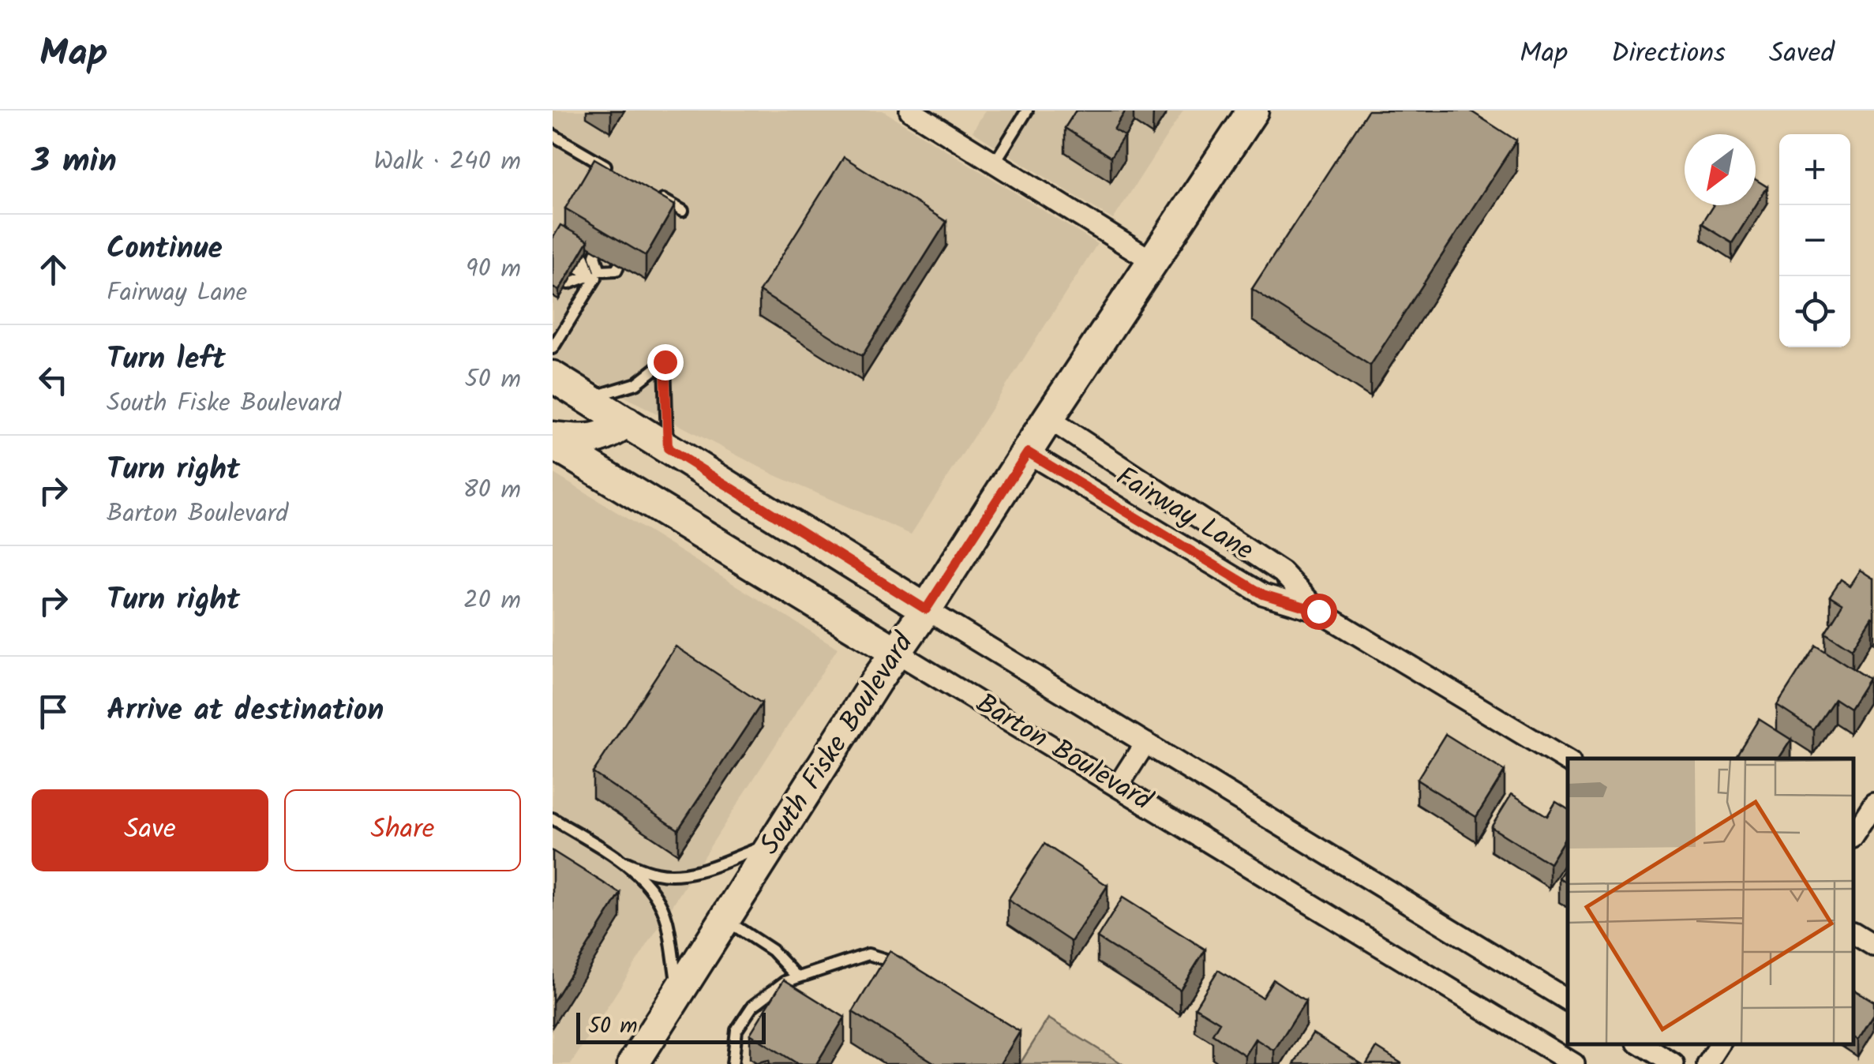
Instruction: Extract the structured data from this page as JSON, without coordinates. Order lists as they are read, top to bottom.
{
  "streets": {
    "main road": ["South Fiske Boulevard", "Barton Boulevard"],
    "street": ["Fairway Lane"]
  },
  "crossings": [
    ["Fairway Lane", "South Fiske Boulevard"],
    ["South Fiske Boulevard", "Barton Boulevard"]
  ],
  "scale_bar": "50 m",
  "north": "bottom left",
  "page": {
    "header": "Map",
    "nav": ["Map", "Directions", "Saved"],
    "heading": ["3 min", "Walk · 240 m"],
    "map_buttons": ["+", "−"],
    "list": [
      ["Continue", "Fairway Lane", "90 m"],
      ["Turn left", "South Fiske Boulevard", "50 m"],
      ["Turn right", "Barton Boulevard", "80 m"],
      ["Turn right", "20 m"],
      "Arrive at destination"
    ],
    "buttons": ["Save", "Share"],
    "scale": "50 m"
  }
}
